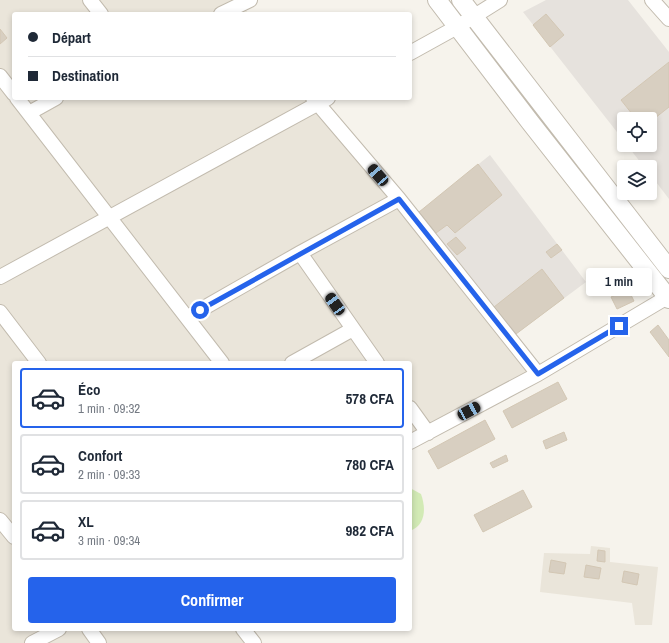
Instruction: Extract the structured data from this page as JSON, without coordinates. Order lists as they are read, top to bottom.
{
  "page": {
    "banner": ["Départ", "Destination"],
    "bubble": "1 min",
    "list": [
      {
        "name": "Éco",
        "note": "1 min · 09:32",
        "value": "578 CFA"
      },
      {
        "name": "Confort",
        "note": "2 min · 09:33",
        "value": "780 CFA"
      },
      {
        "name": "XL",
        "note": "3 min · 09:34",
        "value": "982 CFA"
      }
    ],
    "buttons": "Confirmer"
  }
}
